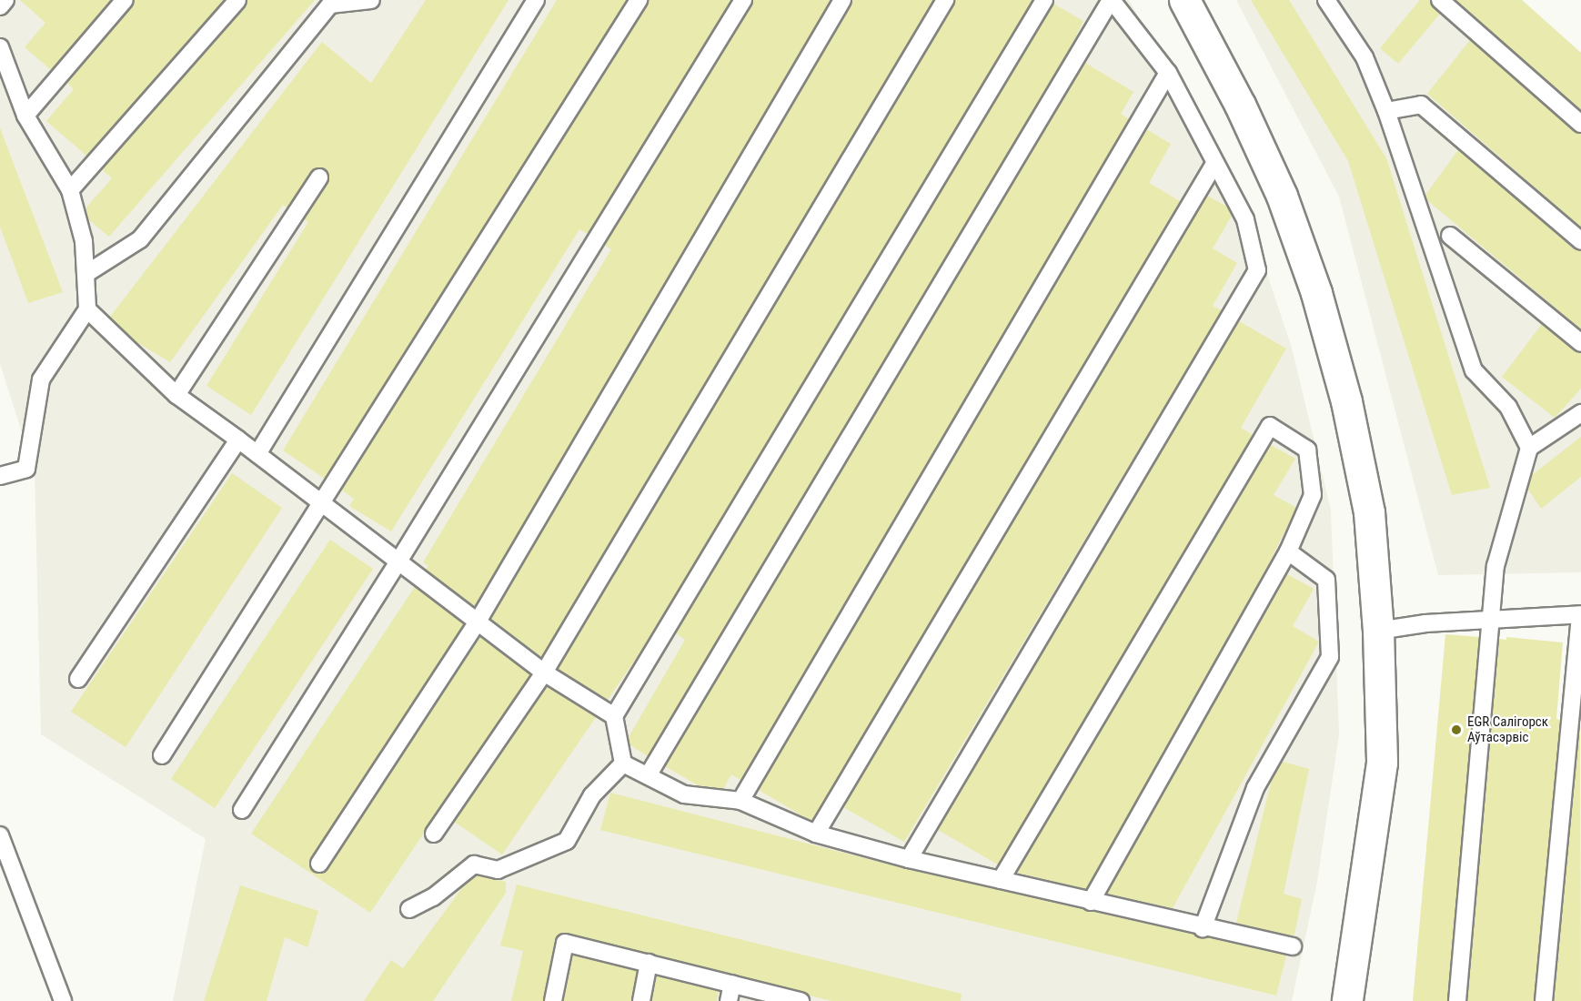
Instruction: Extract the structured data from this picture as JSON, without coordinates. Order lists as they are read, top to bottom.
{
  "places": ["EGR Салігорск Аўтасэрвіс"]
}
